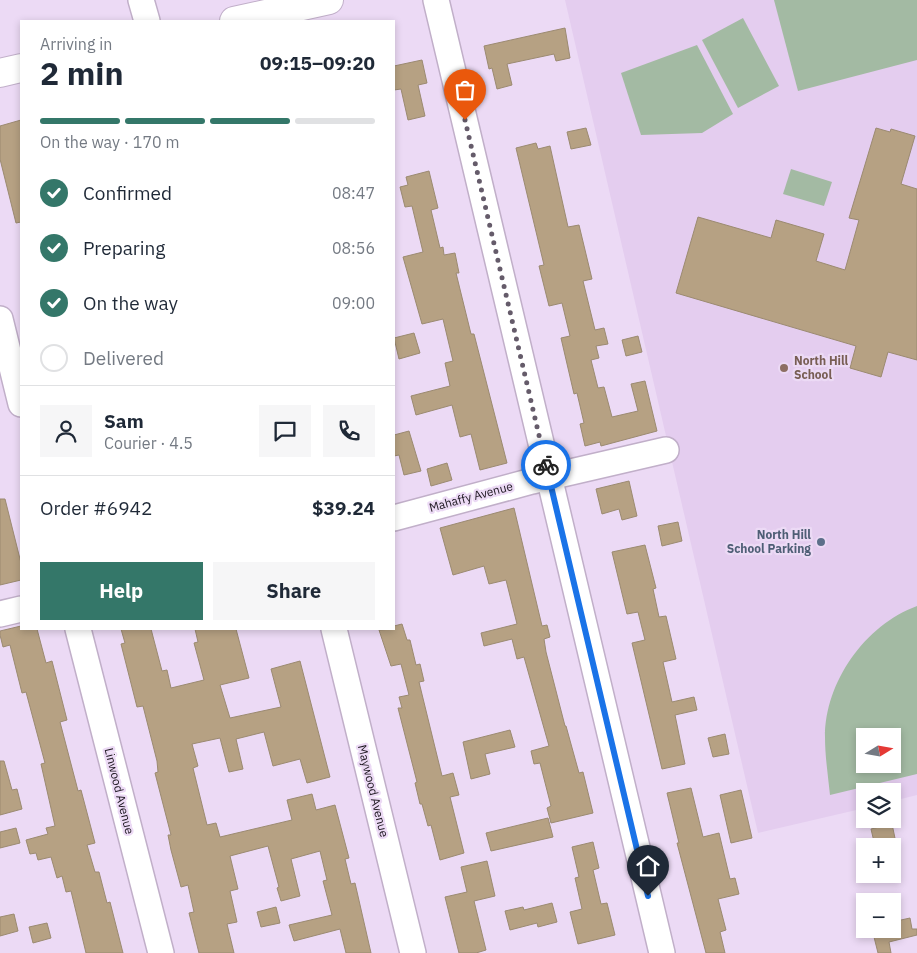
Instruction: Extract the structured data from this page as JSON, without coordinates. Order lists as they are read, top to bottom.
{
  "streets": {
    "street": ["Mahaffy Avenue", "Linwood Avenue", "Maywood Avenue"]
  },
  "places": ["North Hill School", "North Hill School Parking"],
  "north": "right",
  "page": {
    "heading": ["2 min", "Arriving in", "09:15–09:20"],
    "panel": [
      "Sam",
      "Courier · 4.5",
      "Order #6942",
      "$39.24"
    ],
    "bar": "On the way · 170 m",
    "list": [
      ["Confirmed", "08:47"],
      ["Preparing", "08:56"],
      ["On the way", "09:00"],
      "Delivered"
    ],
    "buttons": ["Help", "Share"],
    "map_buttons": ["+", "−"]
  }
}
